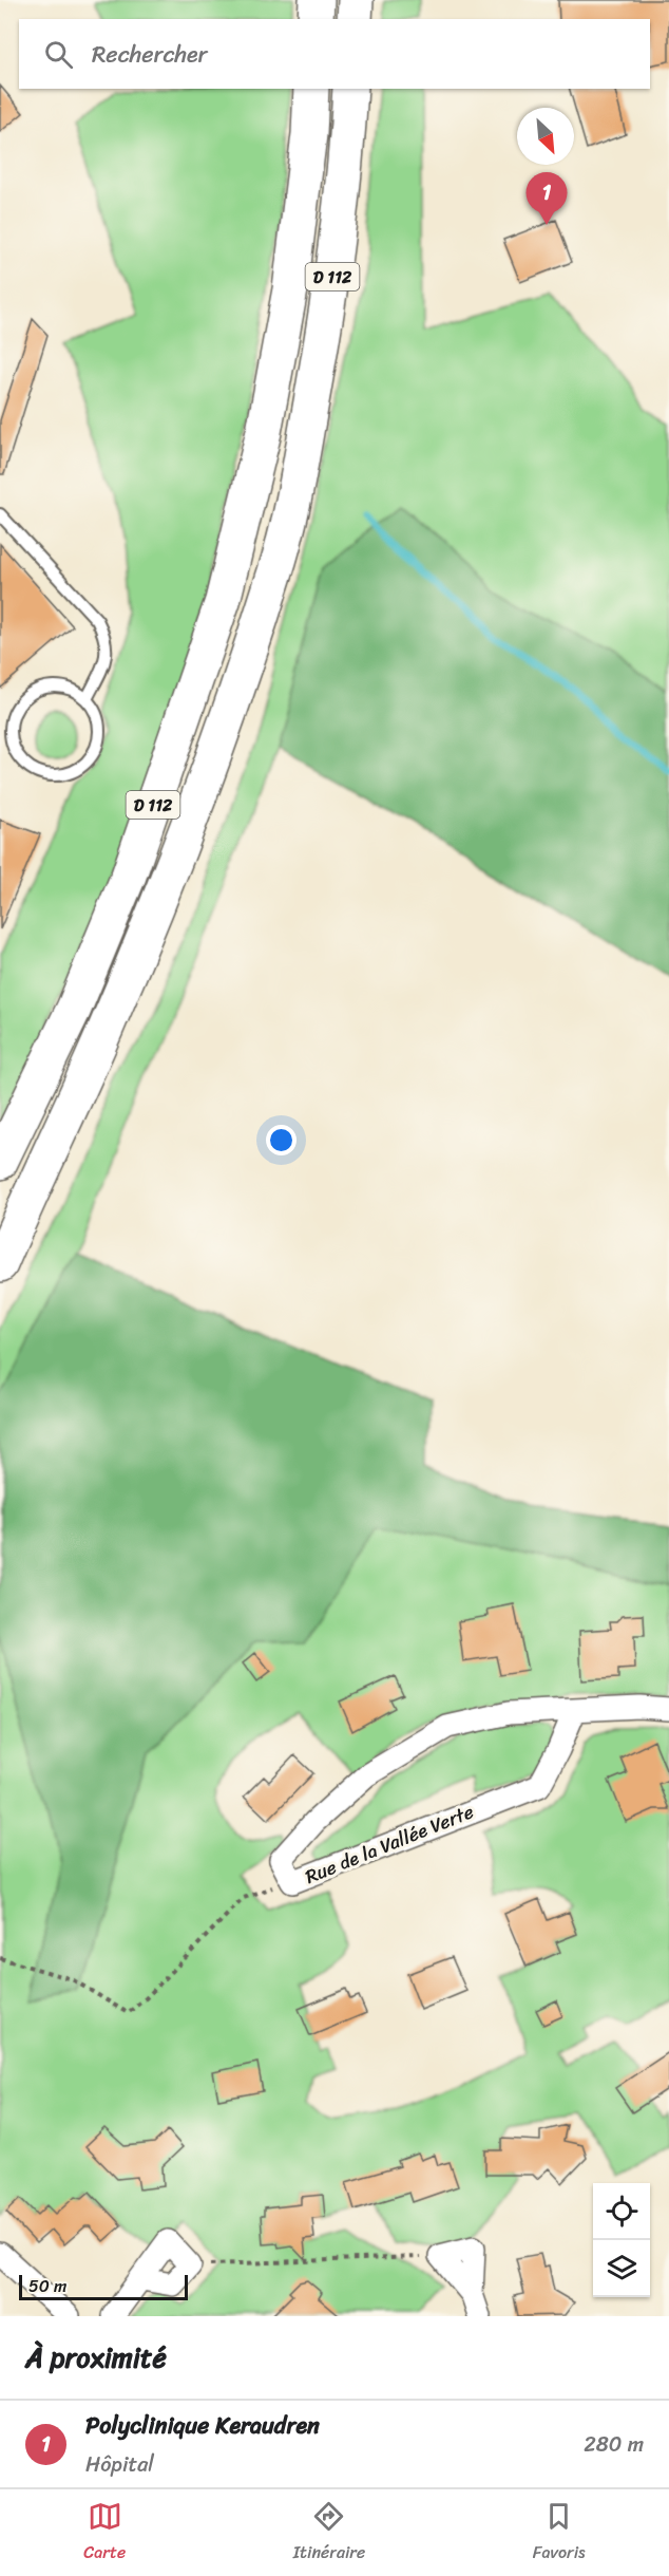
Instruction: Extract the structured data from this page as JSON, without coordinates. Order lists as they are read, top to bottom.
{
  "streets": {
    "highway": ["D 112"],
    "street": ["Rue de la Vallée Verte"]
  },
  "scale_bar": "50 m",
  "north": "bottom right",
  "page": {
    "search": "Rechercher",
    "pins": "1",
    "scale": "50 m",
    "heading": "À proximité",
    "list": [
      {
        "mark": "1",
        "name": "Polyclinique Keraudren",
        "note": "Hôpital",
        "value": "280 m"
      }
    ],
    "nav": ["Carte", "Itinéraire", "Favoris"]
  }
}
